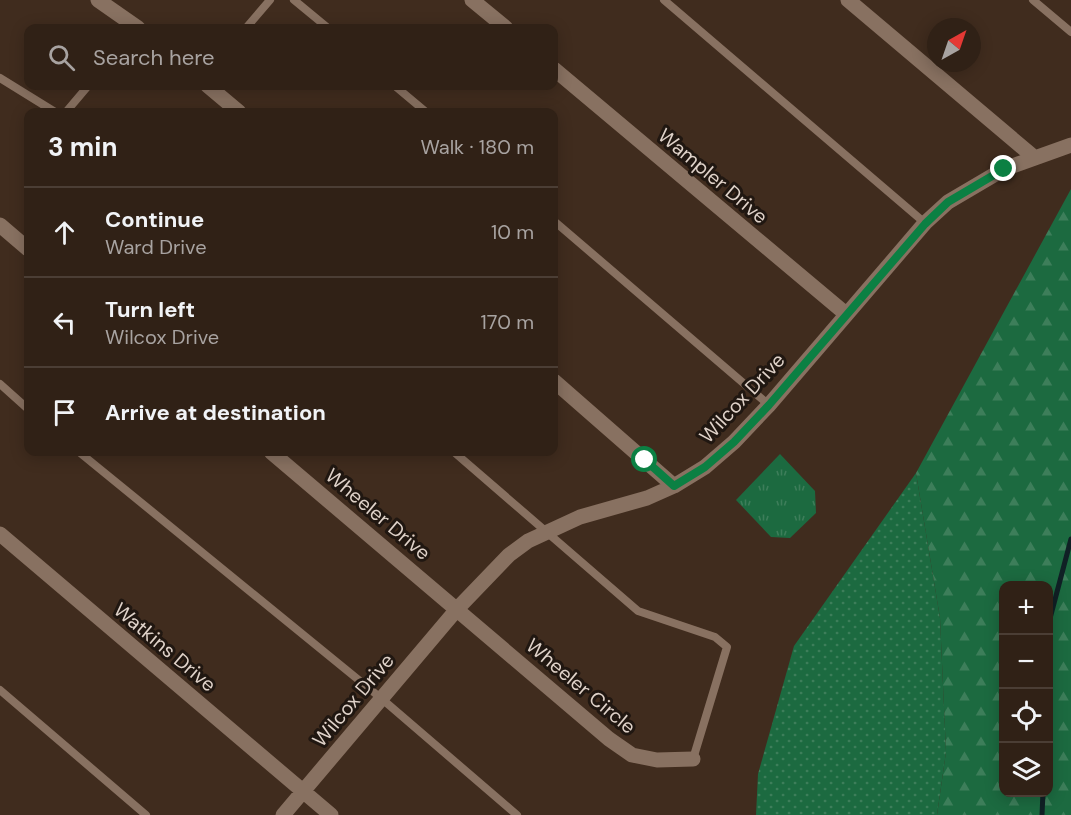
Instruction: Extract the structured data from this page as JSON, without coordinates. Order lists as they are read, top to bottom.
{
  "streets": {
    "street": [
      "Wampler Drive",
      "Wilcox Drive",
      "Wheeler Drive",
      "Watkins Drive",
      "Wheeler Circle"
    ]
  },
  "crossings": [
    ["Wampler Drive", "Wilcox Drive"],
    ["Wilcox Drive", "Wheeler Drive"],
    ["Wilcox Drive", "Watkins Drive"],
    ["Wilcox Drive", "Wheeler Circle"],
    ["Wheeler Drive", "Wheeler Circle"]
  ],
  "north": "top right",
  "page": {
    "search": "Search here",
    "heading": ["3 min", "Walk · 180 m"],
    "list": [
      ["Continue", "Ward Drive", "10 m"],
      ["Turn left", "Wilcox Drive", "170 m"],
      "Arrive at destination"
    ],
    "map_buttons": ["+", "−"]
  }
}
